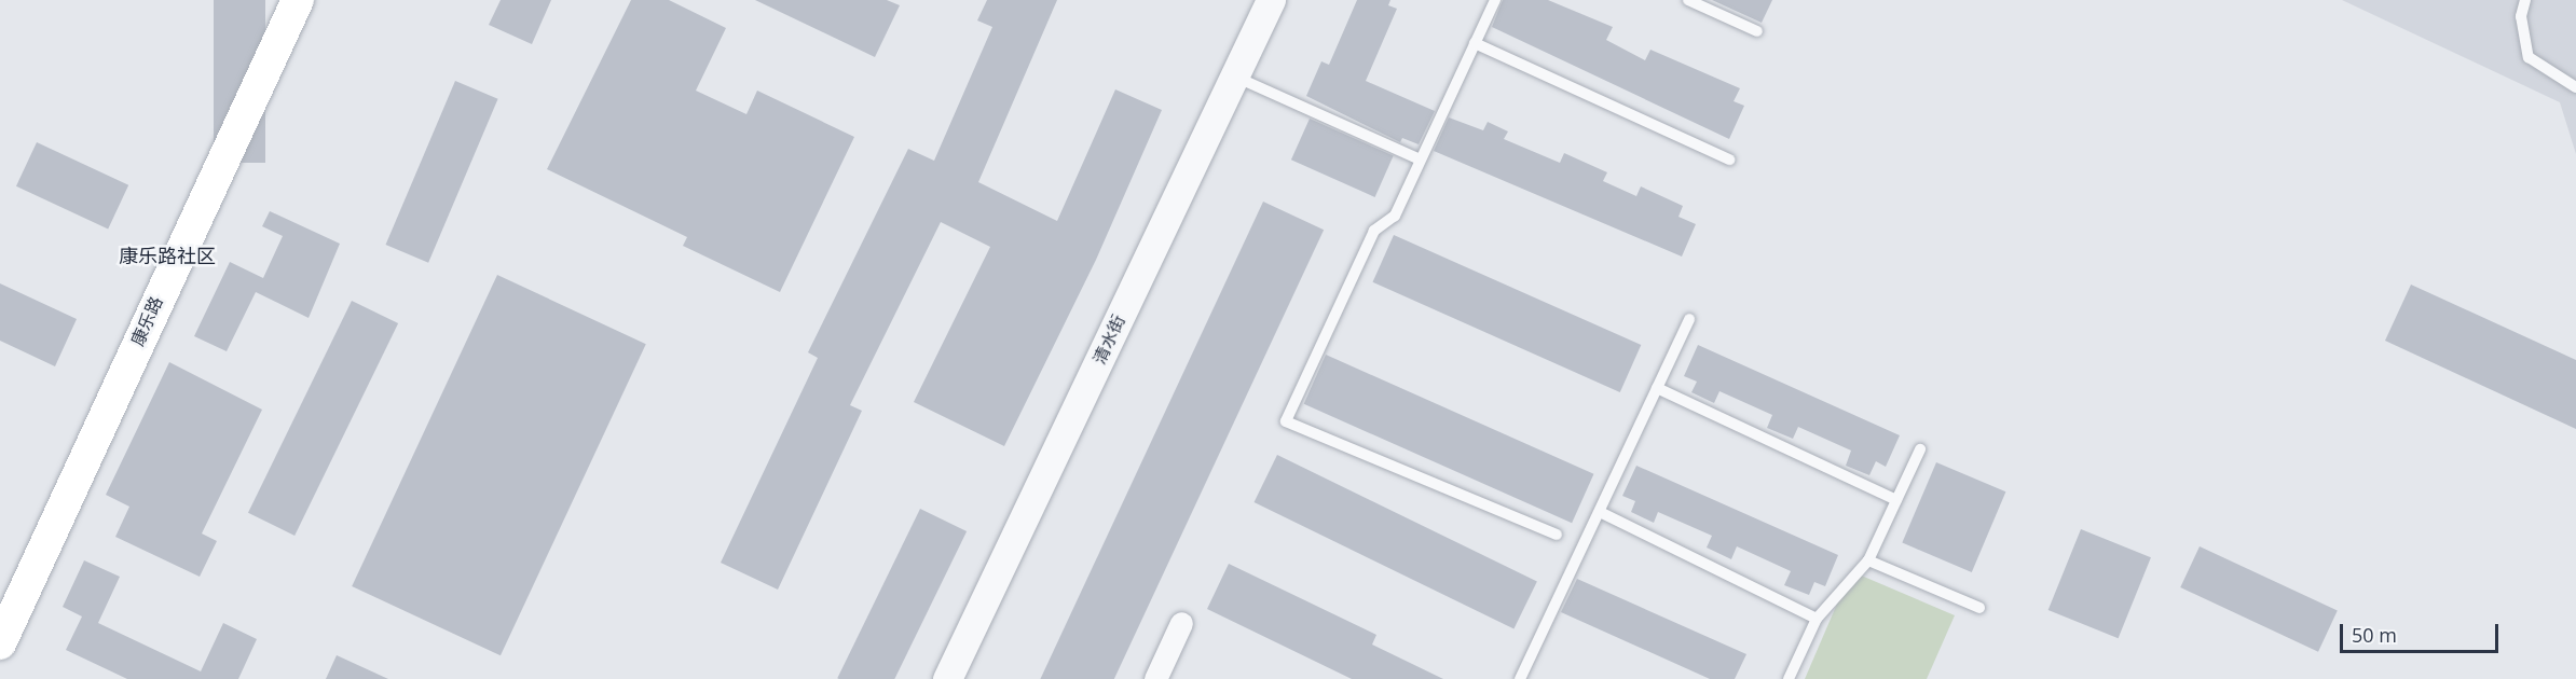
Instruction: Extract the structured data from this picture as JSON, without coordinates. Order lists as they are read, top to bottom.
{
  "streets": {
    "main road": ["康乐路"],
    "street": ["清水街"]
  },
  "districts": ["康乐路社区"],
  "scale_bar": "50 m"
}
